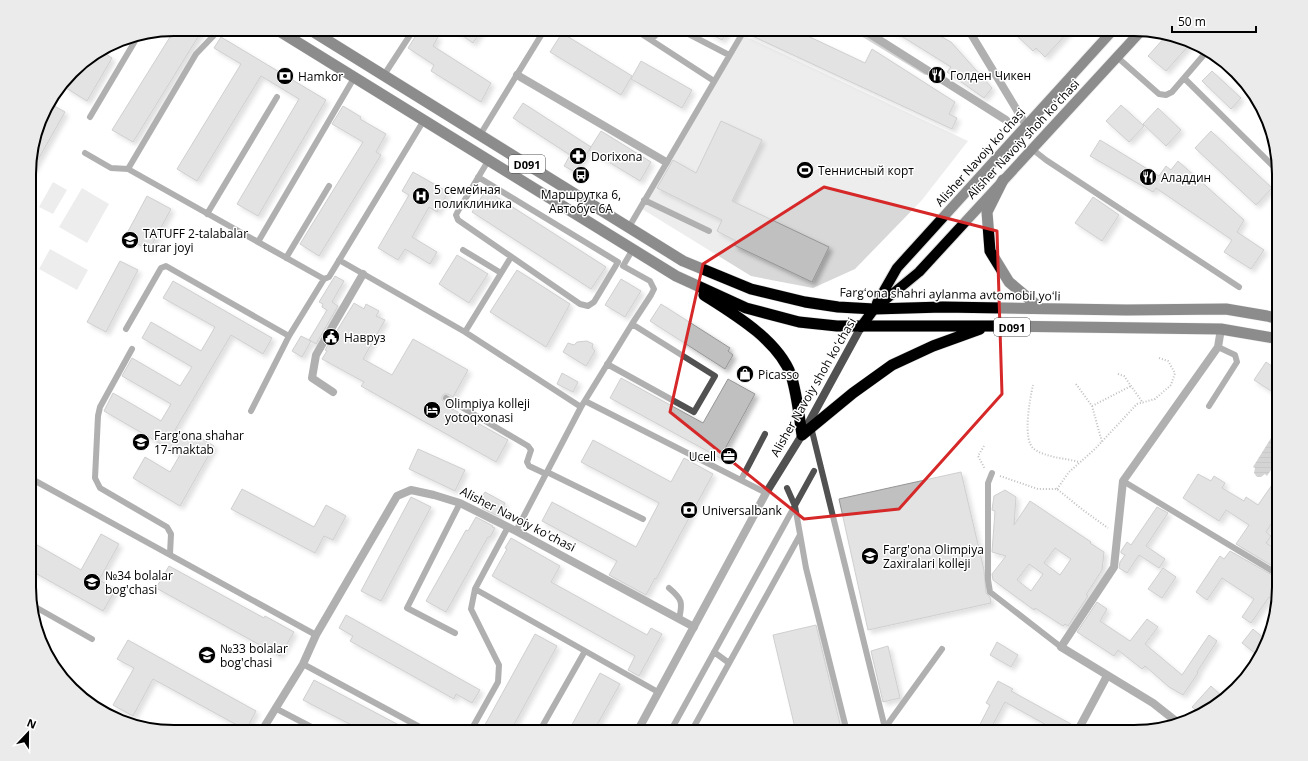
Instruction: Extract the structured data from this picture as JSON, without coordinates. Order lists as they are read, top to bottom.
{
  "streets": {
    "highway": ["D091", "Fargʻona shahri aylanma avtomobil yoʻli"],
    "main road": ["Alisher Navoiy shoh koʻchasi", "Alisher Navoiy ko'chasi"]
  },
  "crossings": [
    ["Alisher Navoiy shoh koʻchasi", "Alisher Navoiy ko'chasi"],
    ["Alisher Navoiy shoh koʻchasi", "D091"],
    ["Alisher Navoiy shoh koʻchasi", "Fargʻona shahri aylanma avtomobil yoʻli"],
    ["Alisher Navoiy ko'chasi", "Fargʻona shahri aylanma avtomobil yoʻli"]
  ],
  "places": {
    "restaurant": ["Голден Чикен", "Аладдин"],
    "bank": ["Hamkor", "Universalbank"],
    "pharmacy": ["Dorixona"],
    "sports": ["Теннисный корт"],
    "bus stop": ["Маршрутка 6, Автобус 6А"],
    "hospital": ["5 семейная поликлиника"],
    "school or university": [
      "TATUFF 2-talabalar turar joyi",
      "Farg'ona shahar 17-maktab",
      "Farg'ona Olimpiya Zaxiralari kolleji",
      "№34 bolalar bog'chasi",
      "№33 bolalar bog'chasi"
    ],
    "public building": ["Навруз"],
    "shop": ["Picasso"],
    "hotel": ["Olimpiya kolleji yotoqxonasi"],
    "office": ["Ucell"]
  },
  "scale_bar": "50 m",
  "north": "top"
}
